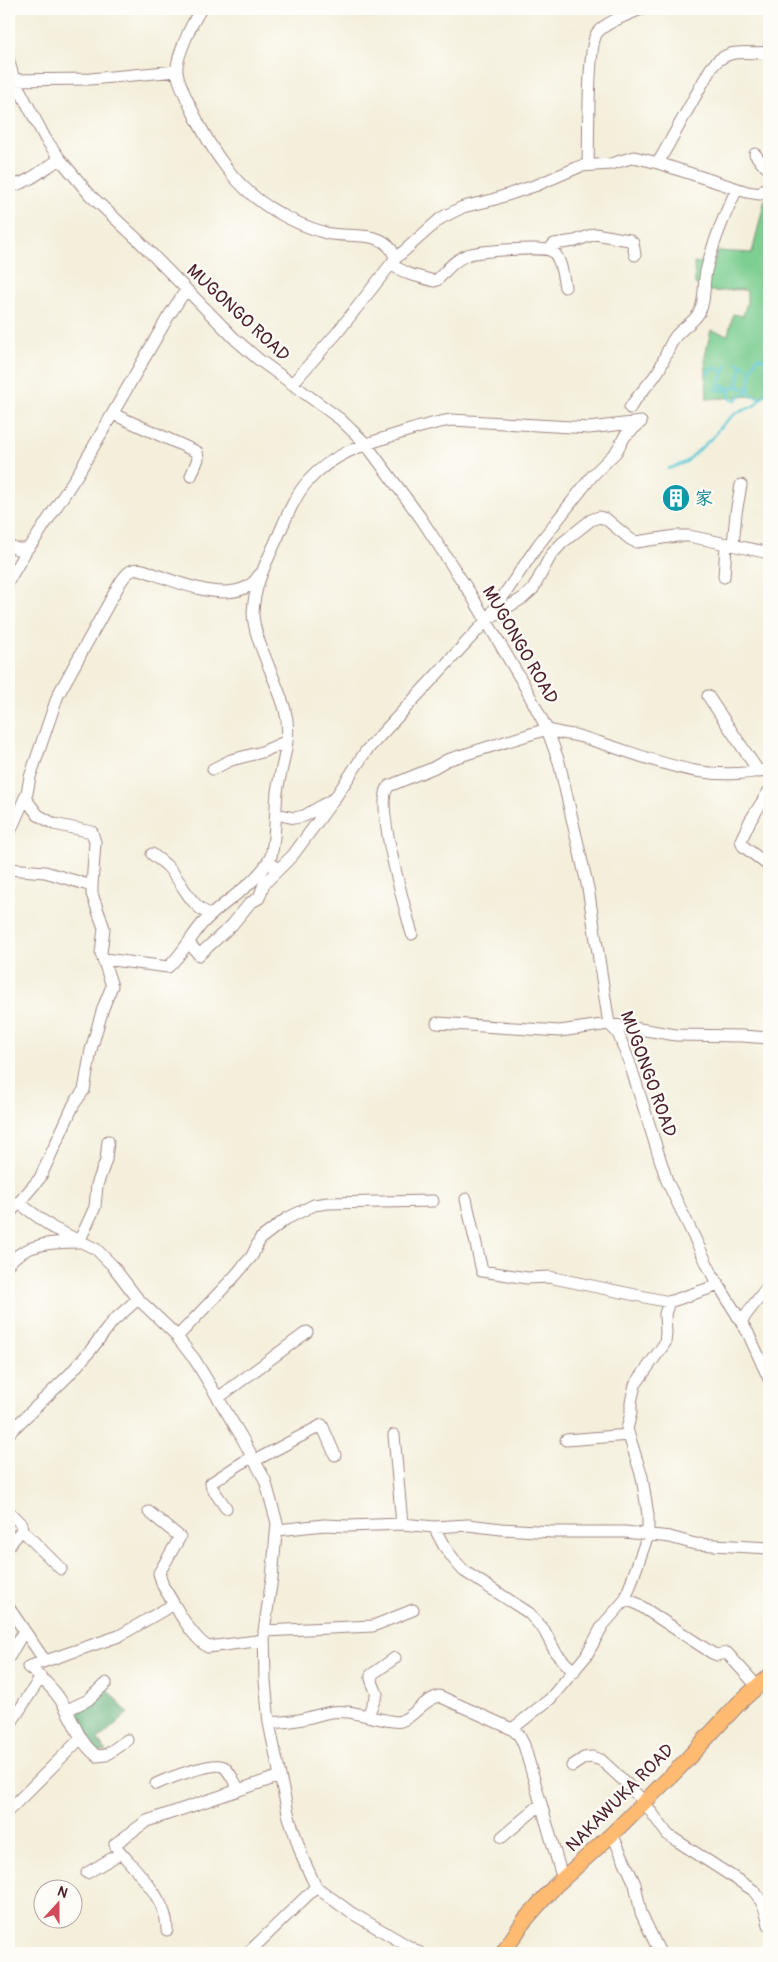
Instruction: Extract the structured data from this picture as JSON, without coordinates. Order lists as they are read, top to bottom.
{
  "streets": {
    "main road": ["NAKAWUKA ROAD"],
    "street": ["MUGONGO ROAD"]
  },
  "places": {
    "building": ["家"]
  },
  "north": "top"
}
